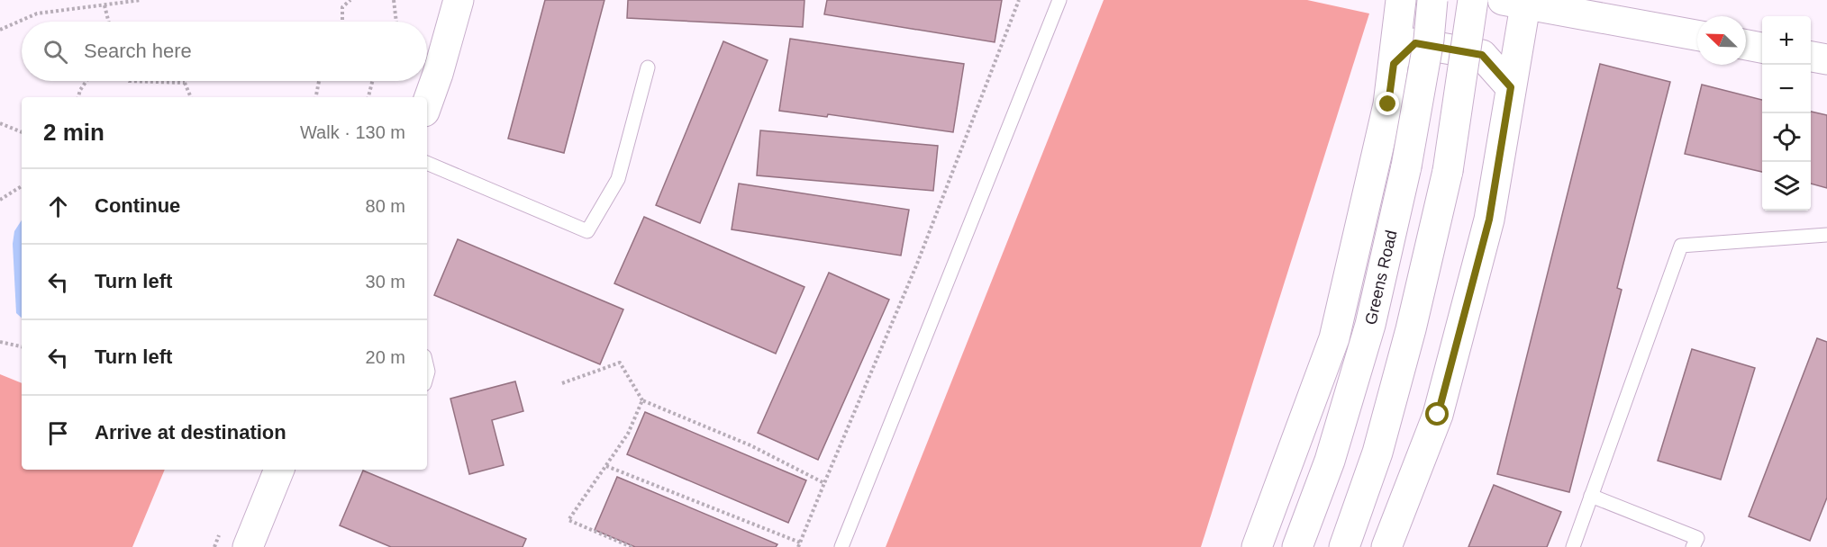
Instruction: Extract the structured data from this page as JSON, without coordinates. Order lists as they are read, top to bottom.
{
  "streets": {
    "main road": ["Greens Road"]
  },
  "north": "top left",
  "page": {
    "map_buttons": ["+", "−"],
    "search": "Search here",
    "heading": ["2 min", "Walk · 130 m"],
    "list": [
      ["Continue", "80 m"],
      ["Turn left", "30 m"],
      ["Turn left", "20 m"],
      "Arrive at destination"
    ]
  }
}
